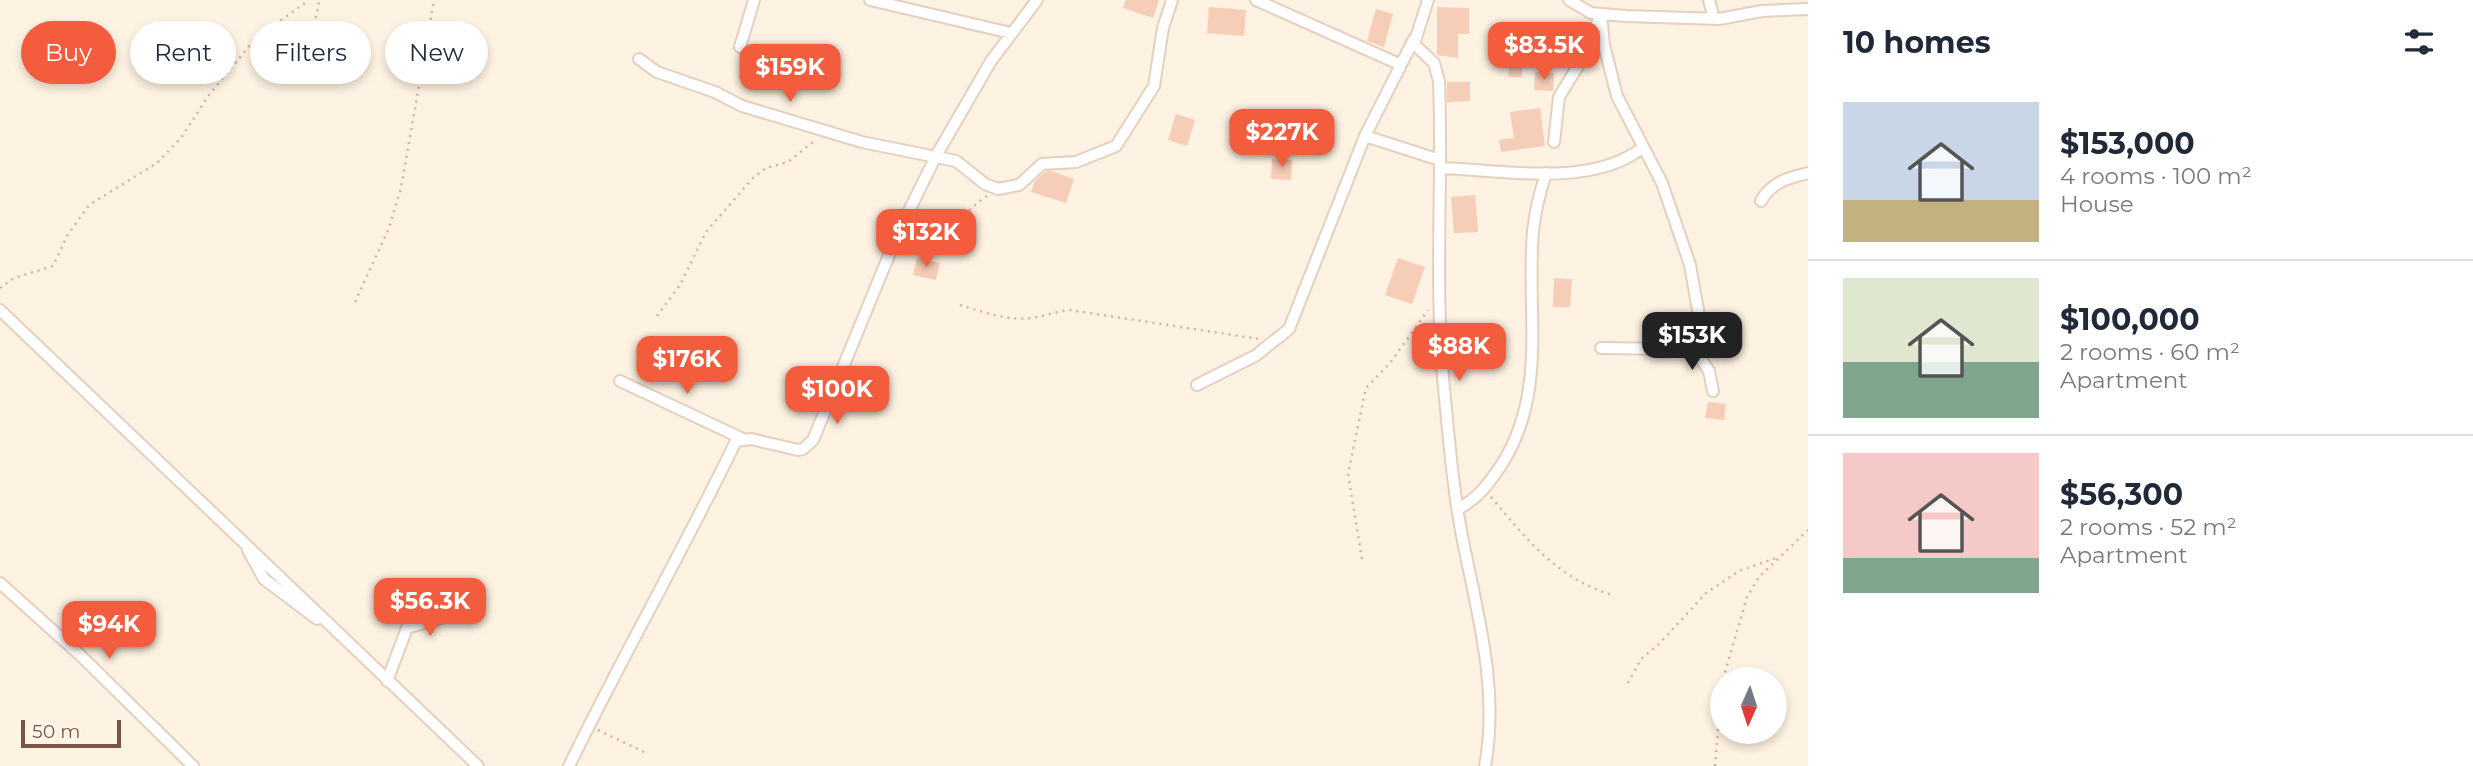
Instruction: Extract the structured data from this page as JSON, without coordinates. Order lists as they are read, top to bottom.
{
  "scale_bar": "50 m",
  "north": "bottom",
  "page": {
    "heading": "10 homes",
    "chip": [
      "Buy",
      "Rent",
      "Filters",
      "New"
    ],
    "price": [
      "$83.5K",
      "$159K",
      "$227K",
      "$132K",
      "$153K",
      "$88K",
      "$176K",
      "$100K",
      "$56.3K",
      "$94K"
    ],
    "list": [
      {
        "name": "$153,000",
        "note": "4 rooms · 100 m² · House"
      },
      {
        "name": "$100,000",
        "note": "2 rooms · 60 m² · Apartment"
      },
      {
        "name": "$56,300",
        "note": "2 rooms · 52 m² · Apartment"
      }
    ],
    "scale": "50 m"
  }
}
